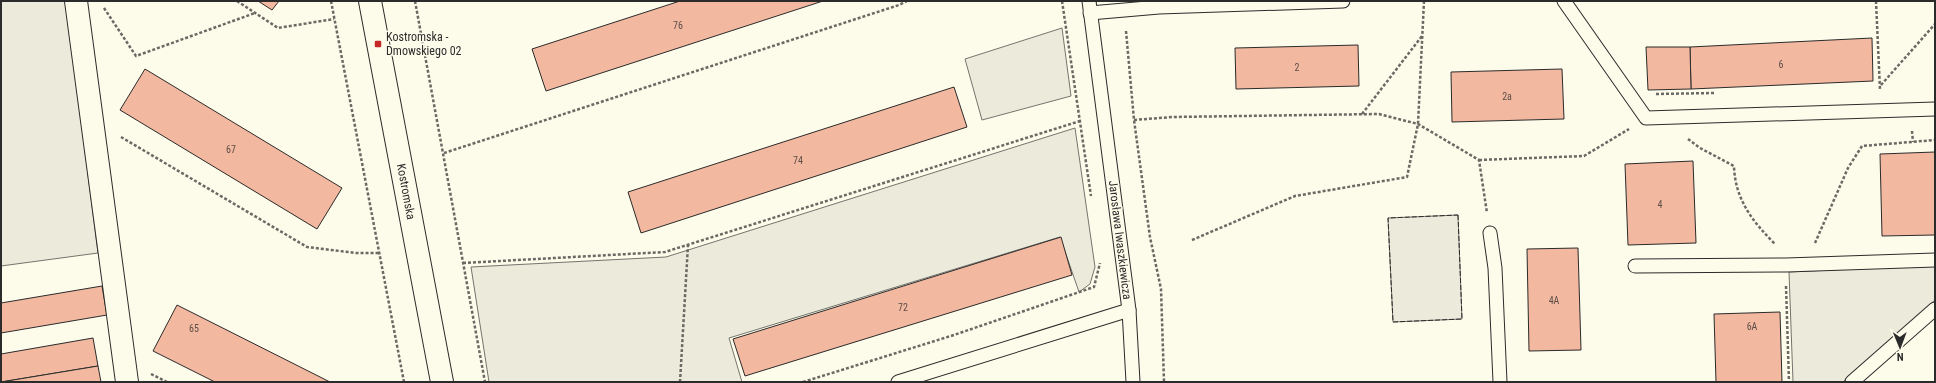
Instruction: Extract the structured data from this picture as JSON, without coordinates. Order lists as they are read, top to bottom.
{
  "streets": {
    "street": ["Kostromska"],
    "lane": ["Jarosława Iwaszkiewicza"]
  },
  "places": {
    "transit": ["Kostromska - Dmowskiego 02"]
  },
  "house_numbers": [
    "76",
    "6",
    "2",
    "2a",
    "67",
    "74",
    "4",
    "4A",
    "72",
    "6A",
    "65"
  ],
  "north": "bottom"
}
